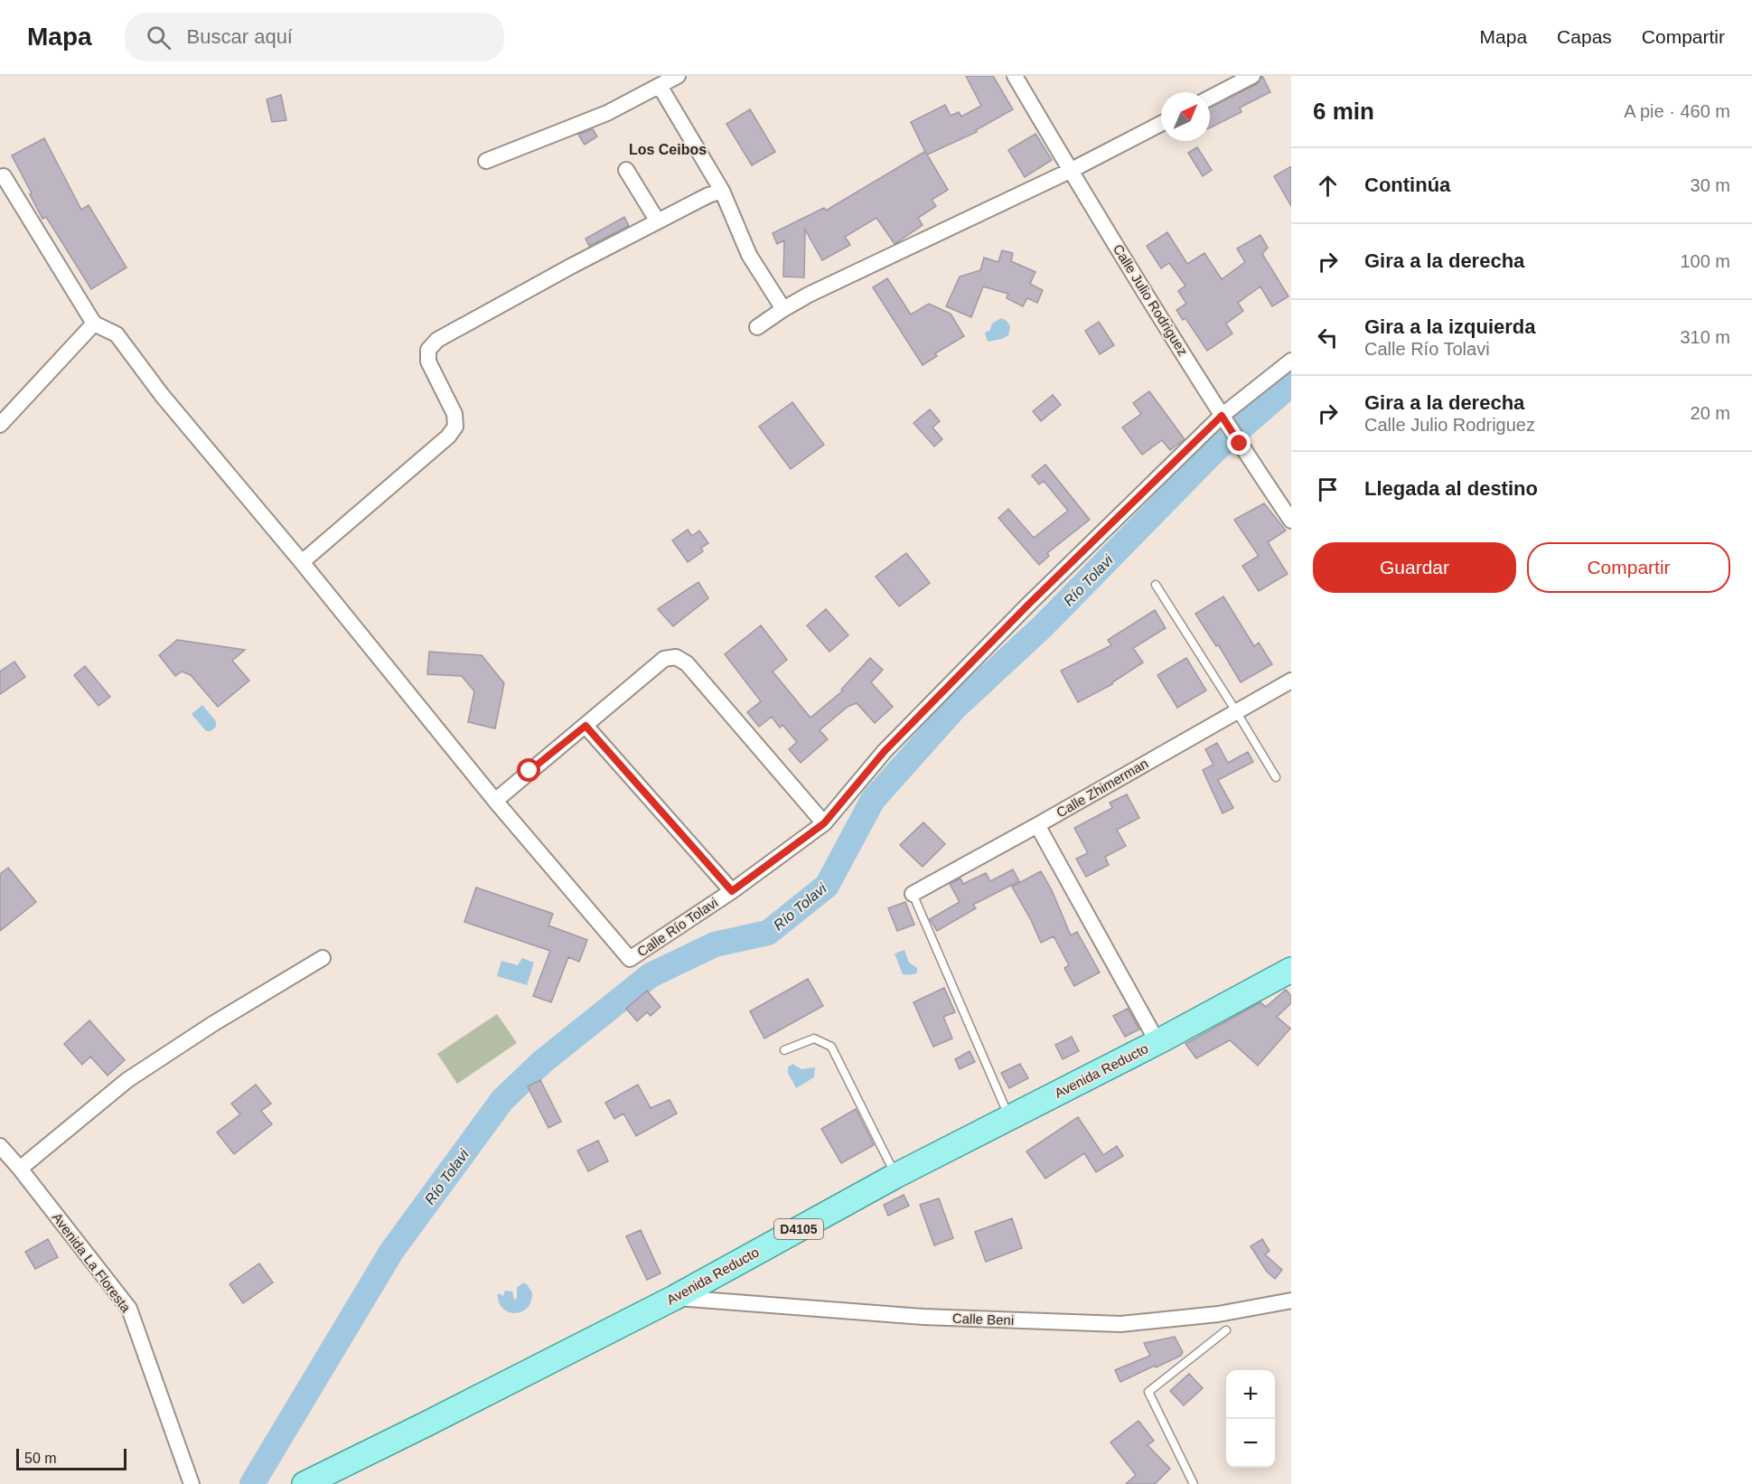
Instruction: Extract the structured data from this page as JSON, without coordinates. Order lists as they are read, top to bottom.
{
  "streets": {
    "main road": ["Avenida Reducto", "D4105"],
    "street": [
      "Calle Julio Rodriguez",
      "Calle Zhimerman",
      "Calle Río Tolavi",
      "Avenida La Floresta",
      "Calle Beni"
    ]
  },
  "crossings": [
    ["Calle Julio Rodriguez", "Calle Río Tolavi"],
    ["Avenida Reducto", "Calle Beni"]
  ],
  "districts": ["Los Ceibos"],
  "water": ["Río Tolavi"],
  "scale_bar": "50 m",
  "north": "top right",
  "page": {
    "header": "Mapa",
    "search": "Buscar aquí",
    "nav": ["Mapa", "Capas", "Compartir"],
    "heading": ["6 min", "A pie · 460 m"],
    "list": [
      ["Continúa", "30 m"],
      ["Gira a la derecha", "100 m"],
      ["Gira a la izquierda", "Calle Río Tolavi", "310 m"],
      ["Gira a la derecha", "Calle Julio Rodriguez", "20 m"],
      "Llegada al destino"
    ],
    "buttons": ["Guardar", "Compartir"],
    "map_buttons": ["+", "−"],
    "scale": "50 m"
  }
}
